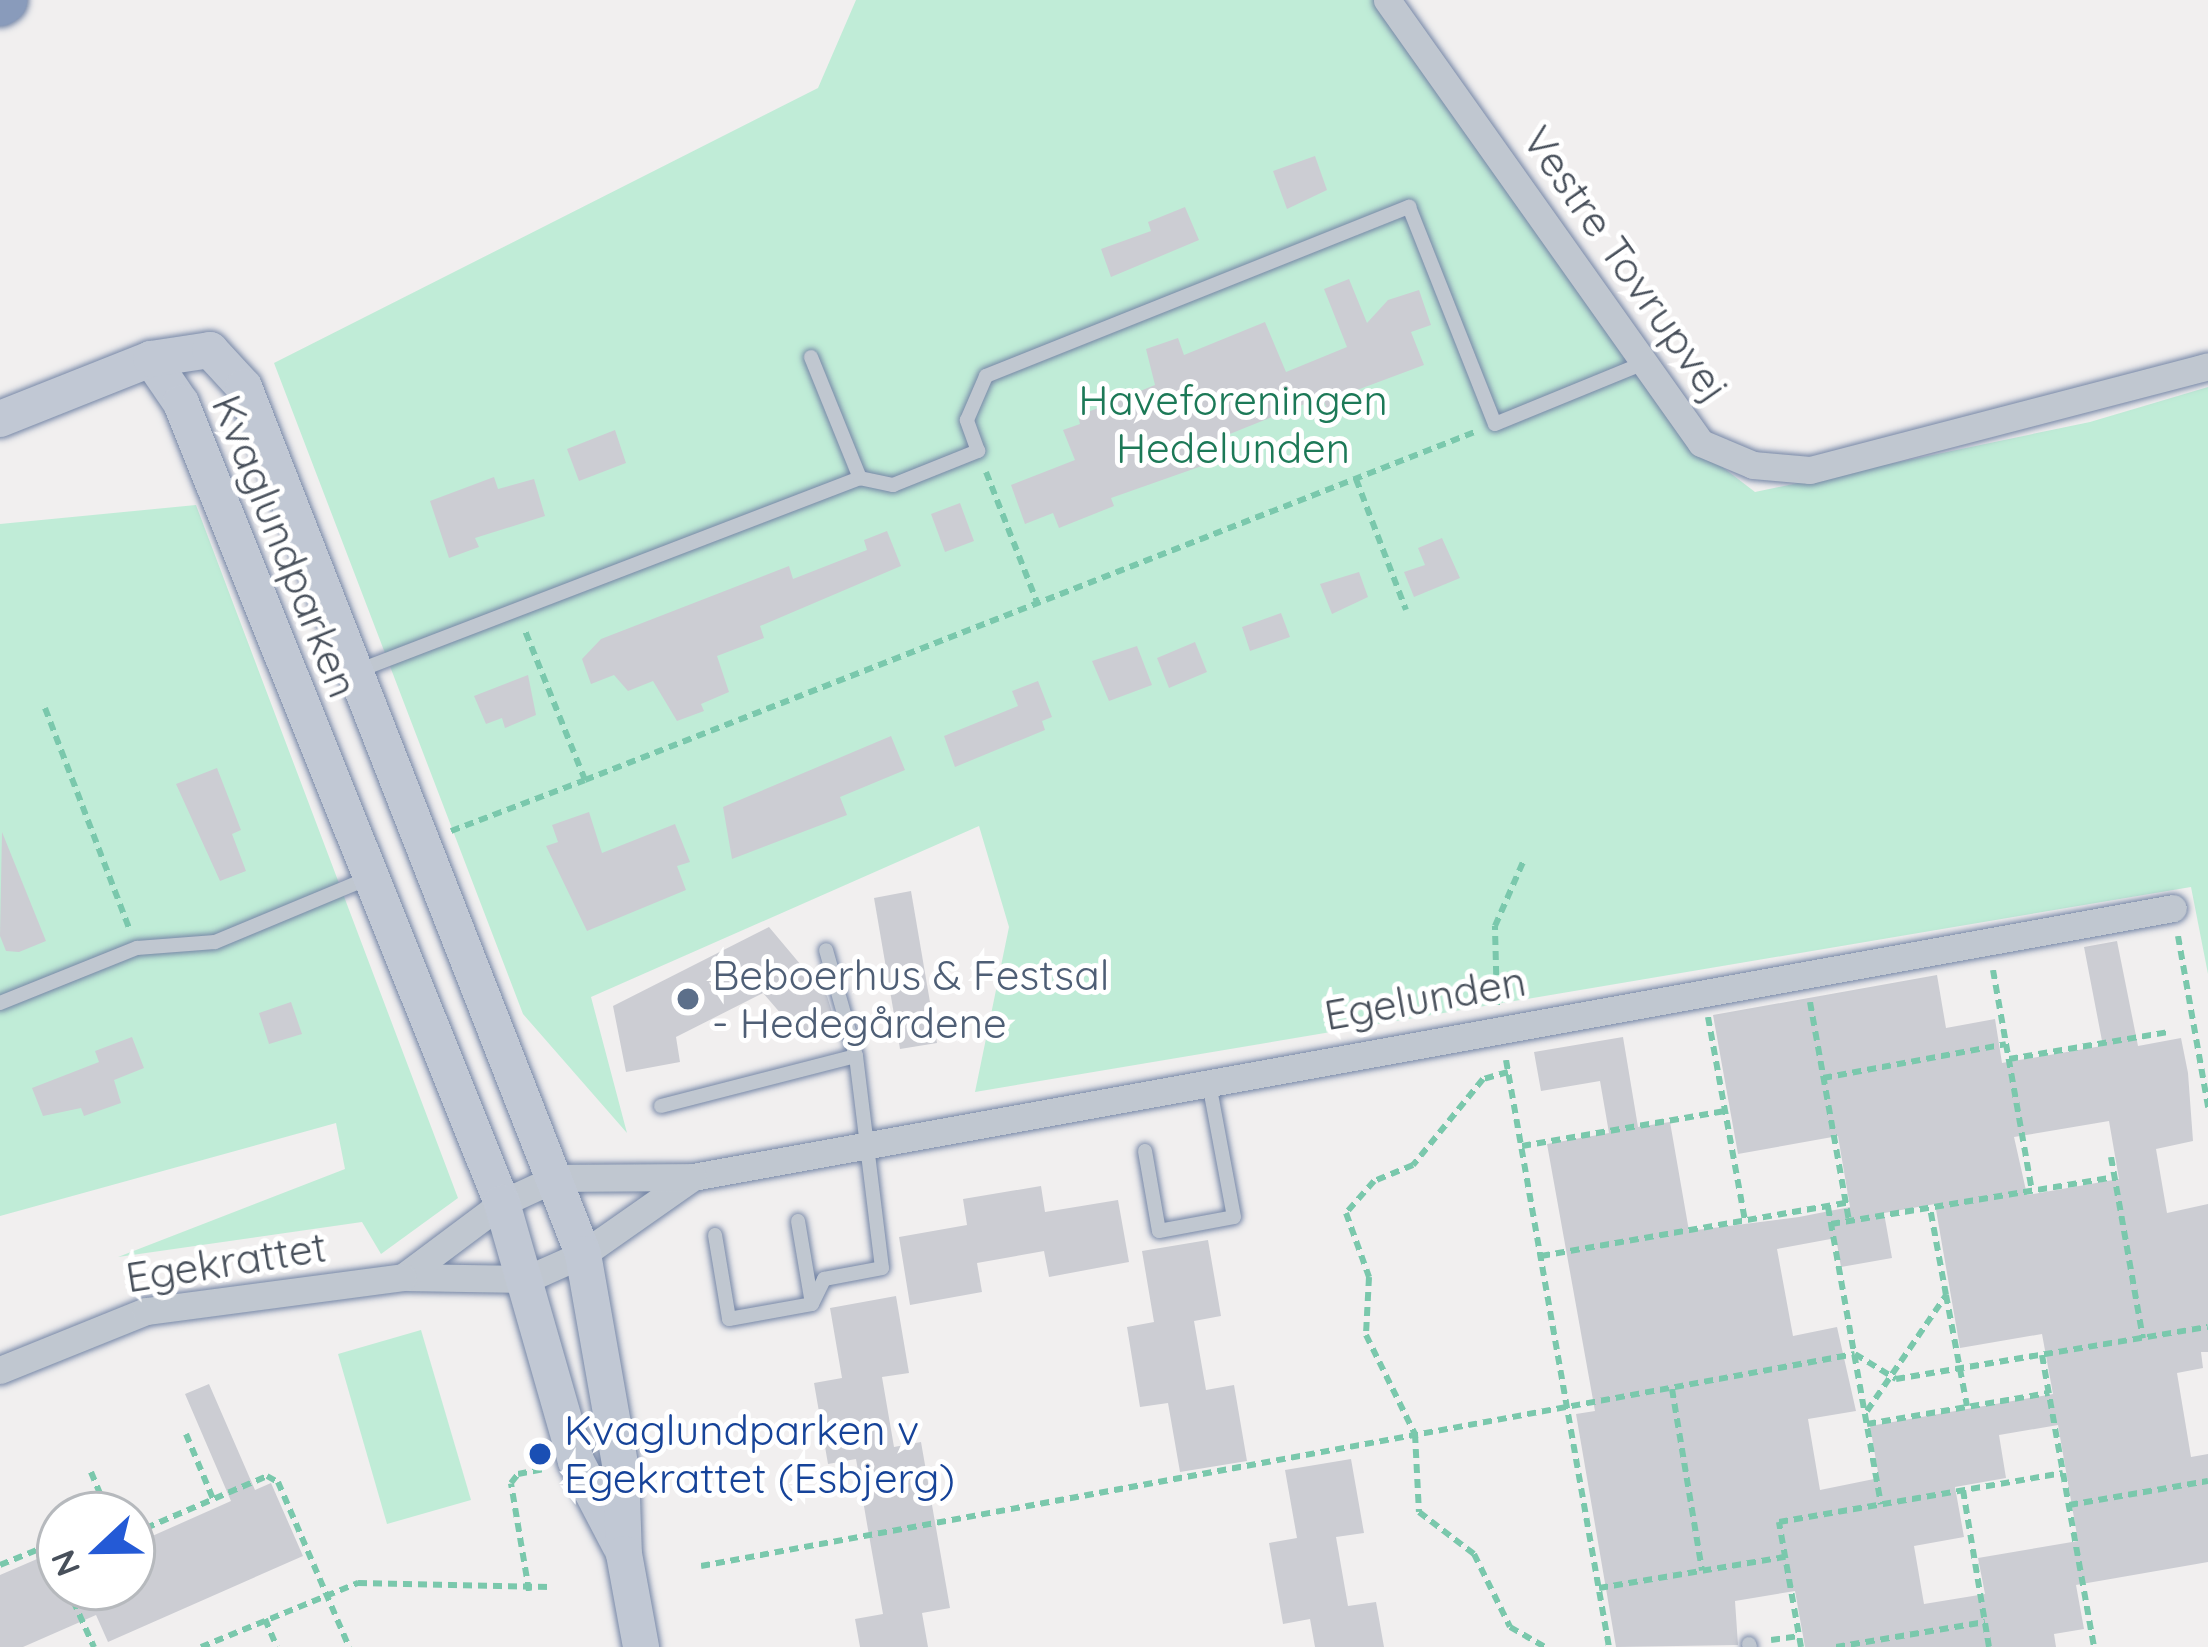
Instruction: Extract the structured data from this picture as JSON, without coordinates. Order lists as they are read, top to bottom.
{
  "streets": {
    "street": [
      "Vestre Tovrupvej",
      "Kvaglundparken",
      "Egelunden",
      "Egekrattet"
    ]
  },
  "crossings": [
    ["Kvaglundparken", "Egelunden"],
    ["Kvaglundparken", "Egekrattet"],
    ["Egelunden", "Egekrattet"]
  ],
  "parks": ["Haveforeningen Hedelunden"],
  "places": ["Beboerhus & Festsal - Hedegårdene", "Kvaglundparken v Egekrattet (Esbjerg)"],
  "north": "left"
}
